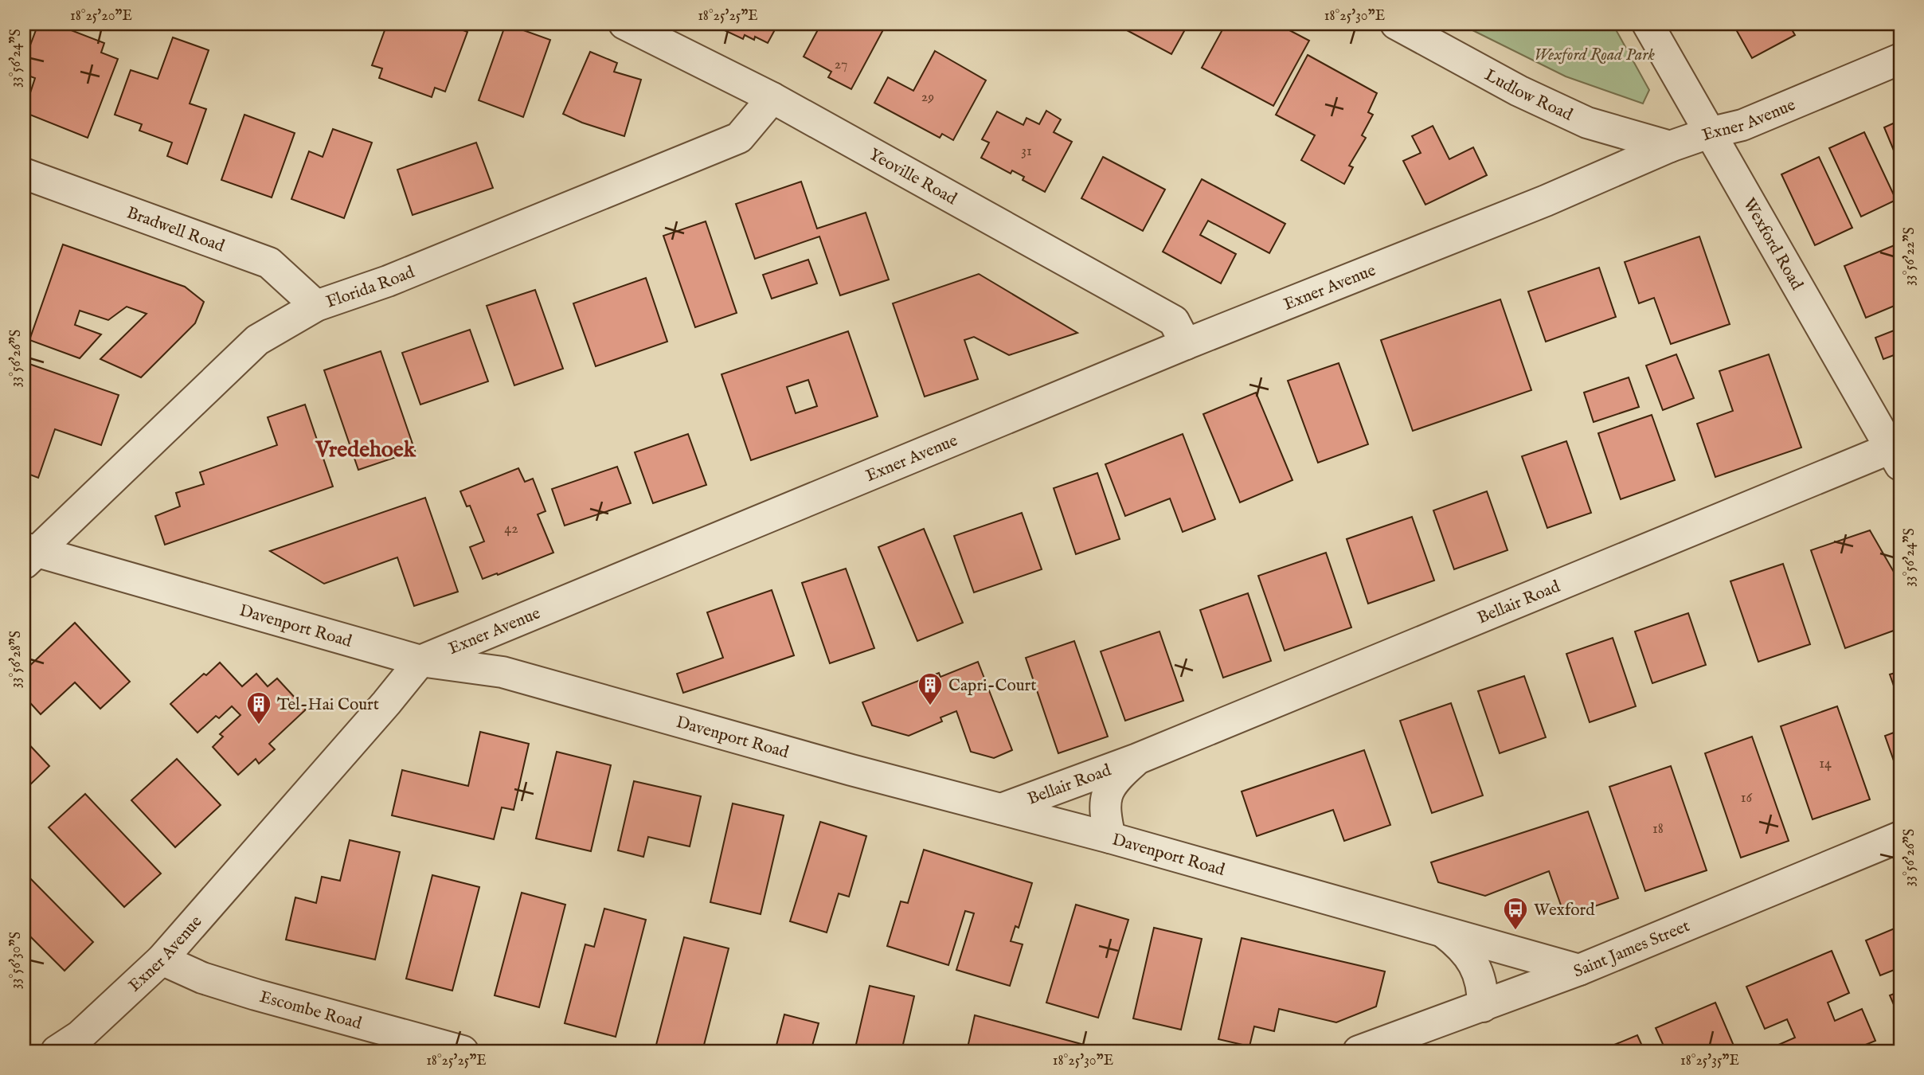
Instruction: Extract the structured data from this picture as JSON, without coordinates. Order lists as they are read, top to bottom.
{
  "streets": {
    "street": [
      "Ludlow Road",
      "Exner Avenue",
      "Yeoville Road",
      "Bradwell Road",
      "Wexford Road",
      "Florida Road",
      "Bellair Road",
      "Davenport Road",
      "Saint James Street",
      "Escombe Road"
    ]
  },
  "crossings": [
    ["Ludlow Road", "Exner Avenue"],
    ["Exner Avenue", "Yeoville Road"],
    ["Exner Avenue", "Wexford Road"],
    ["Exner Avenue", "Davenport Road"],
    ["Exner Avenue", "Escombe Road"],
    ["Yeoville Road", "Florida Road"],
    ["Bradwell Road", "Florida Road"],
    ["Wexford Road", "Bellair Road"],
    ["Florida Road", "Davenport Road"],
    ["Bellair Road", "Davenport Road"],
    ["Davenport Road", "Saint James Street"]
  ],
  "districts": ["Vredehoek"],
  "parks": ["Wexford Road Park"],
  "places": {
    "building": ["Capri-Court", "Tel-Hai Court"],
    "bus stop": ["Wexford"]
  },
  "house_numbers": [
    "27",
    "29",
    "31",
    "42",
    "14",
    "16",
    "18"
  ],
  "coordinates": [
    "18°25'20\"E",
    "18°25'25\"E",
    "18°25'30\"E",
    "33°56'24\"S",
    "33°56'22\"S",
    "33°56'26\"S",
    "33°56'28\"S",
    "33°56'30\"S",
    "18°25'35\"E"
  ]
}
